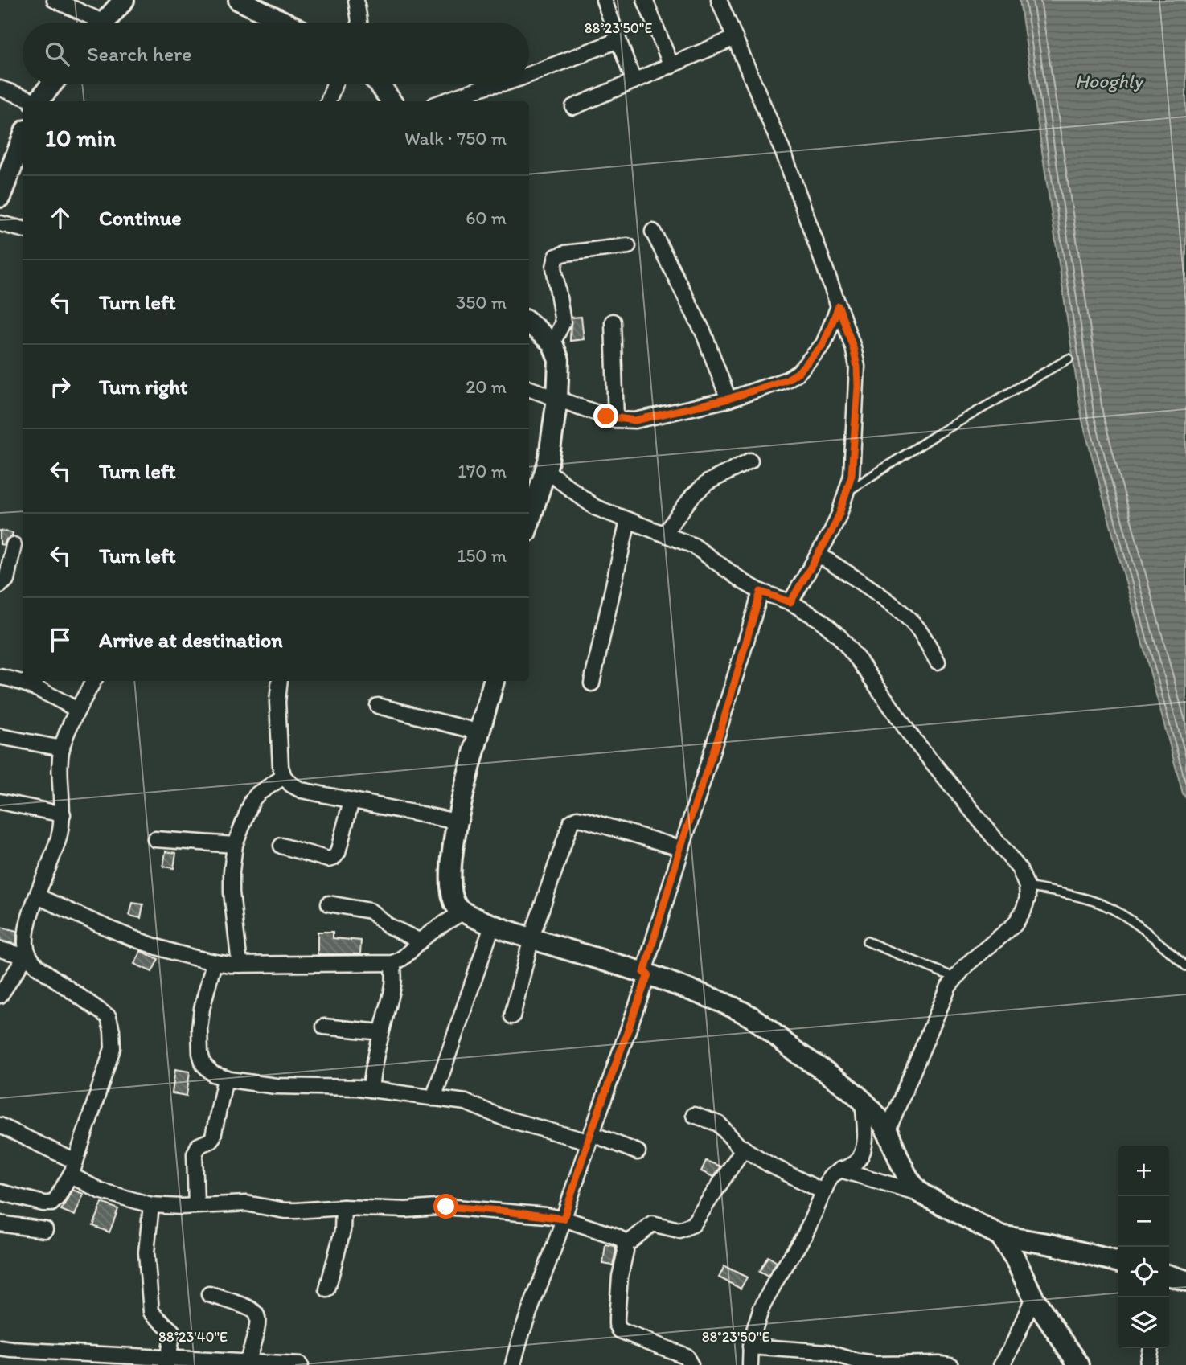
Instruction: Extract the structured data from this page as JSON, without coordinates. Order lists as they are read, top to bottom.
{
  "water": ["Hooghly"],
  "page": {
    "search": "Search here",
    "heading": ["10 min", "Walk · 750 m"],
    "list": [
      ["Continue", "60 m"],
      ["Turn left", "350 m"],
      ["Turn right", "20 m"],
      ["Turn left", "170 m"],
      ["Turn left", "150 m"],
      "Arrive at destination"
    ],
    "map_buttons": ["+", "−"]
  },
  "coordinates": ["88°23'50\"E", "88°23'40\"E"]
}
